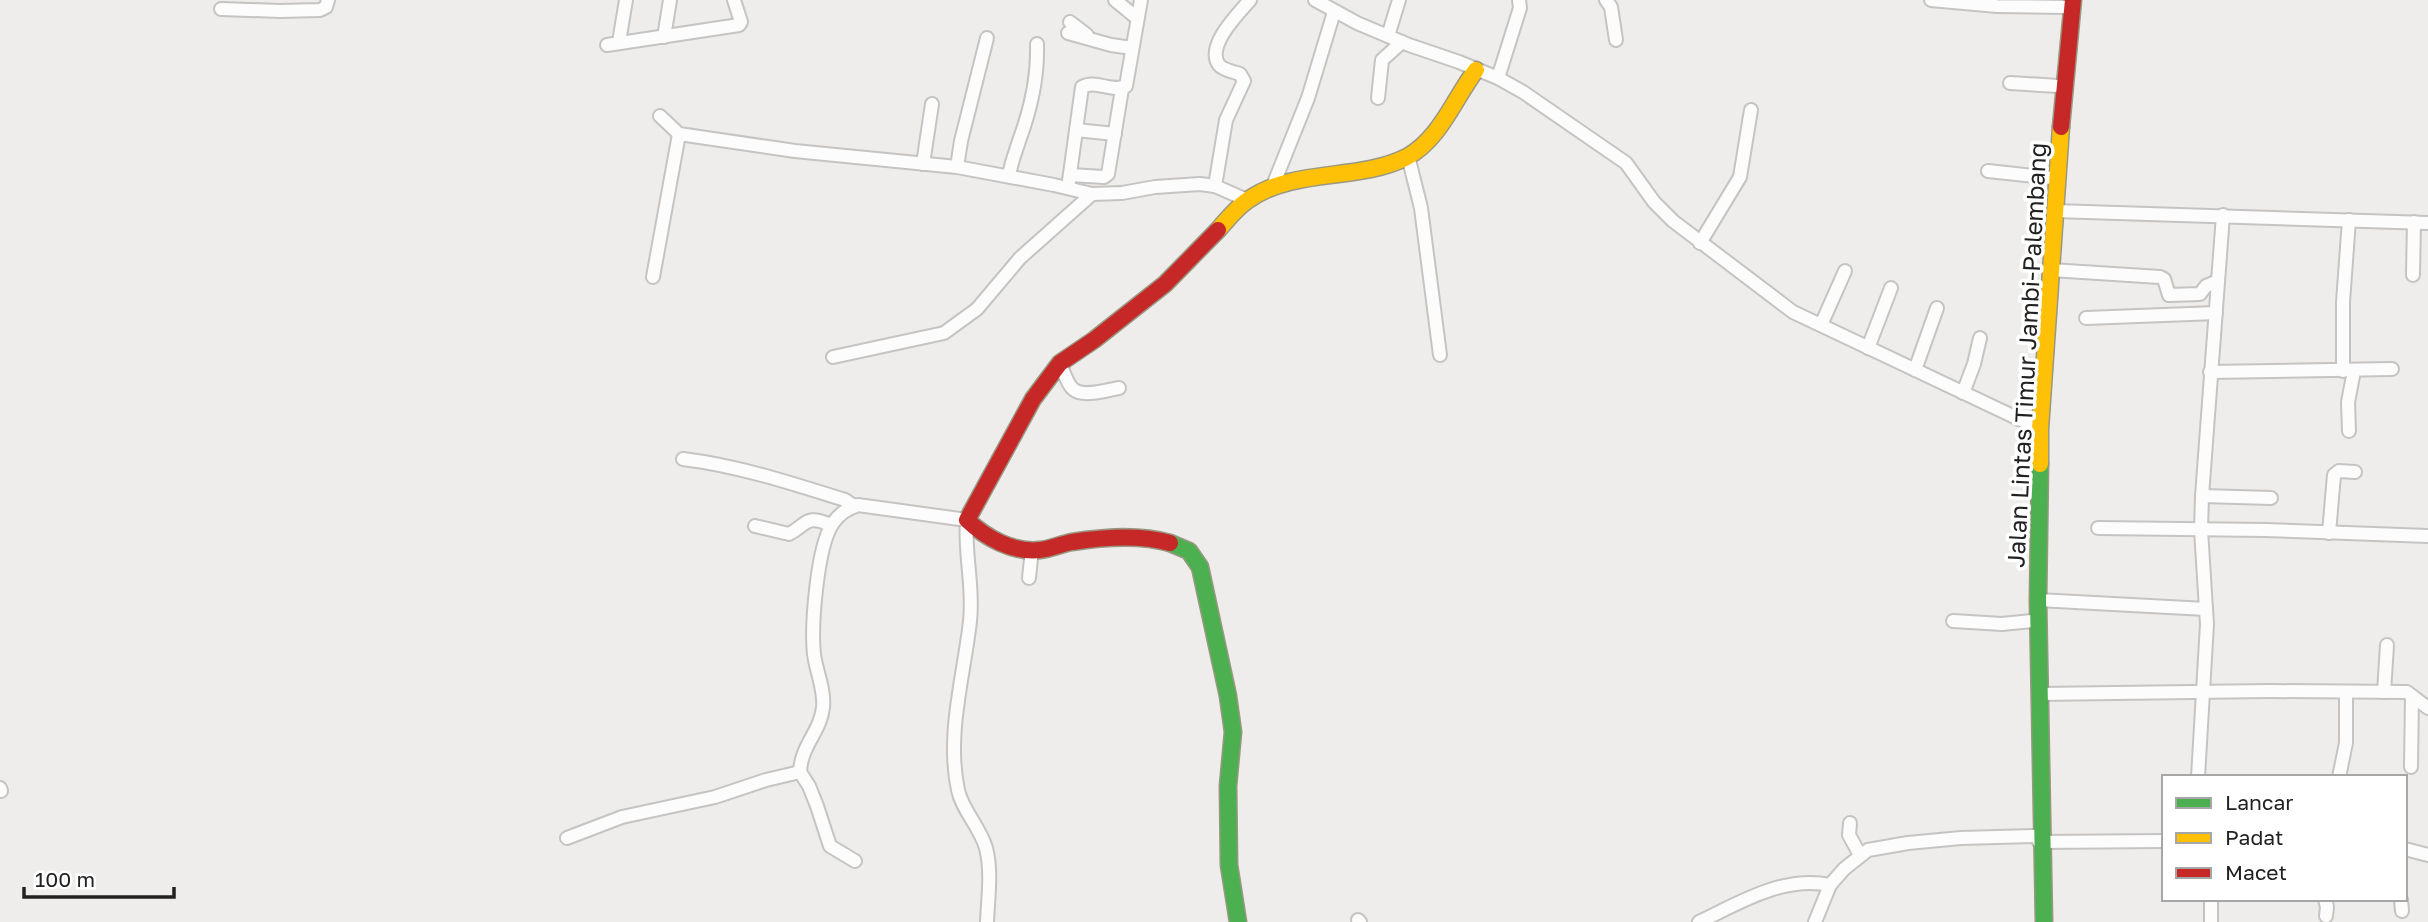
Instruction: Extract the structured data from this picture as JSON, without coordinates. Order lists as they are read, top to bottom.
{
  "streets": {
    "main road": ["Jalan Lintas Timur Jambi-Palembang"]
  },
  "legend": ["Lancar", "Padat", "Macet"],
  "scale_bar": "100 m"
}
